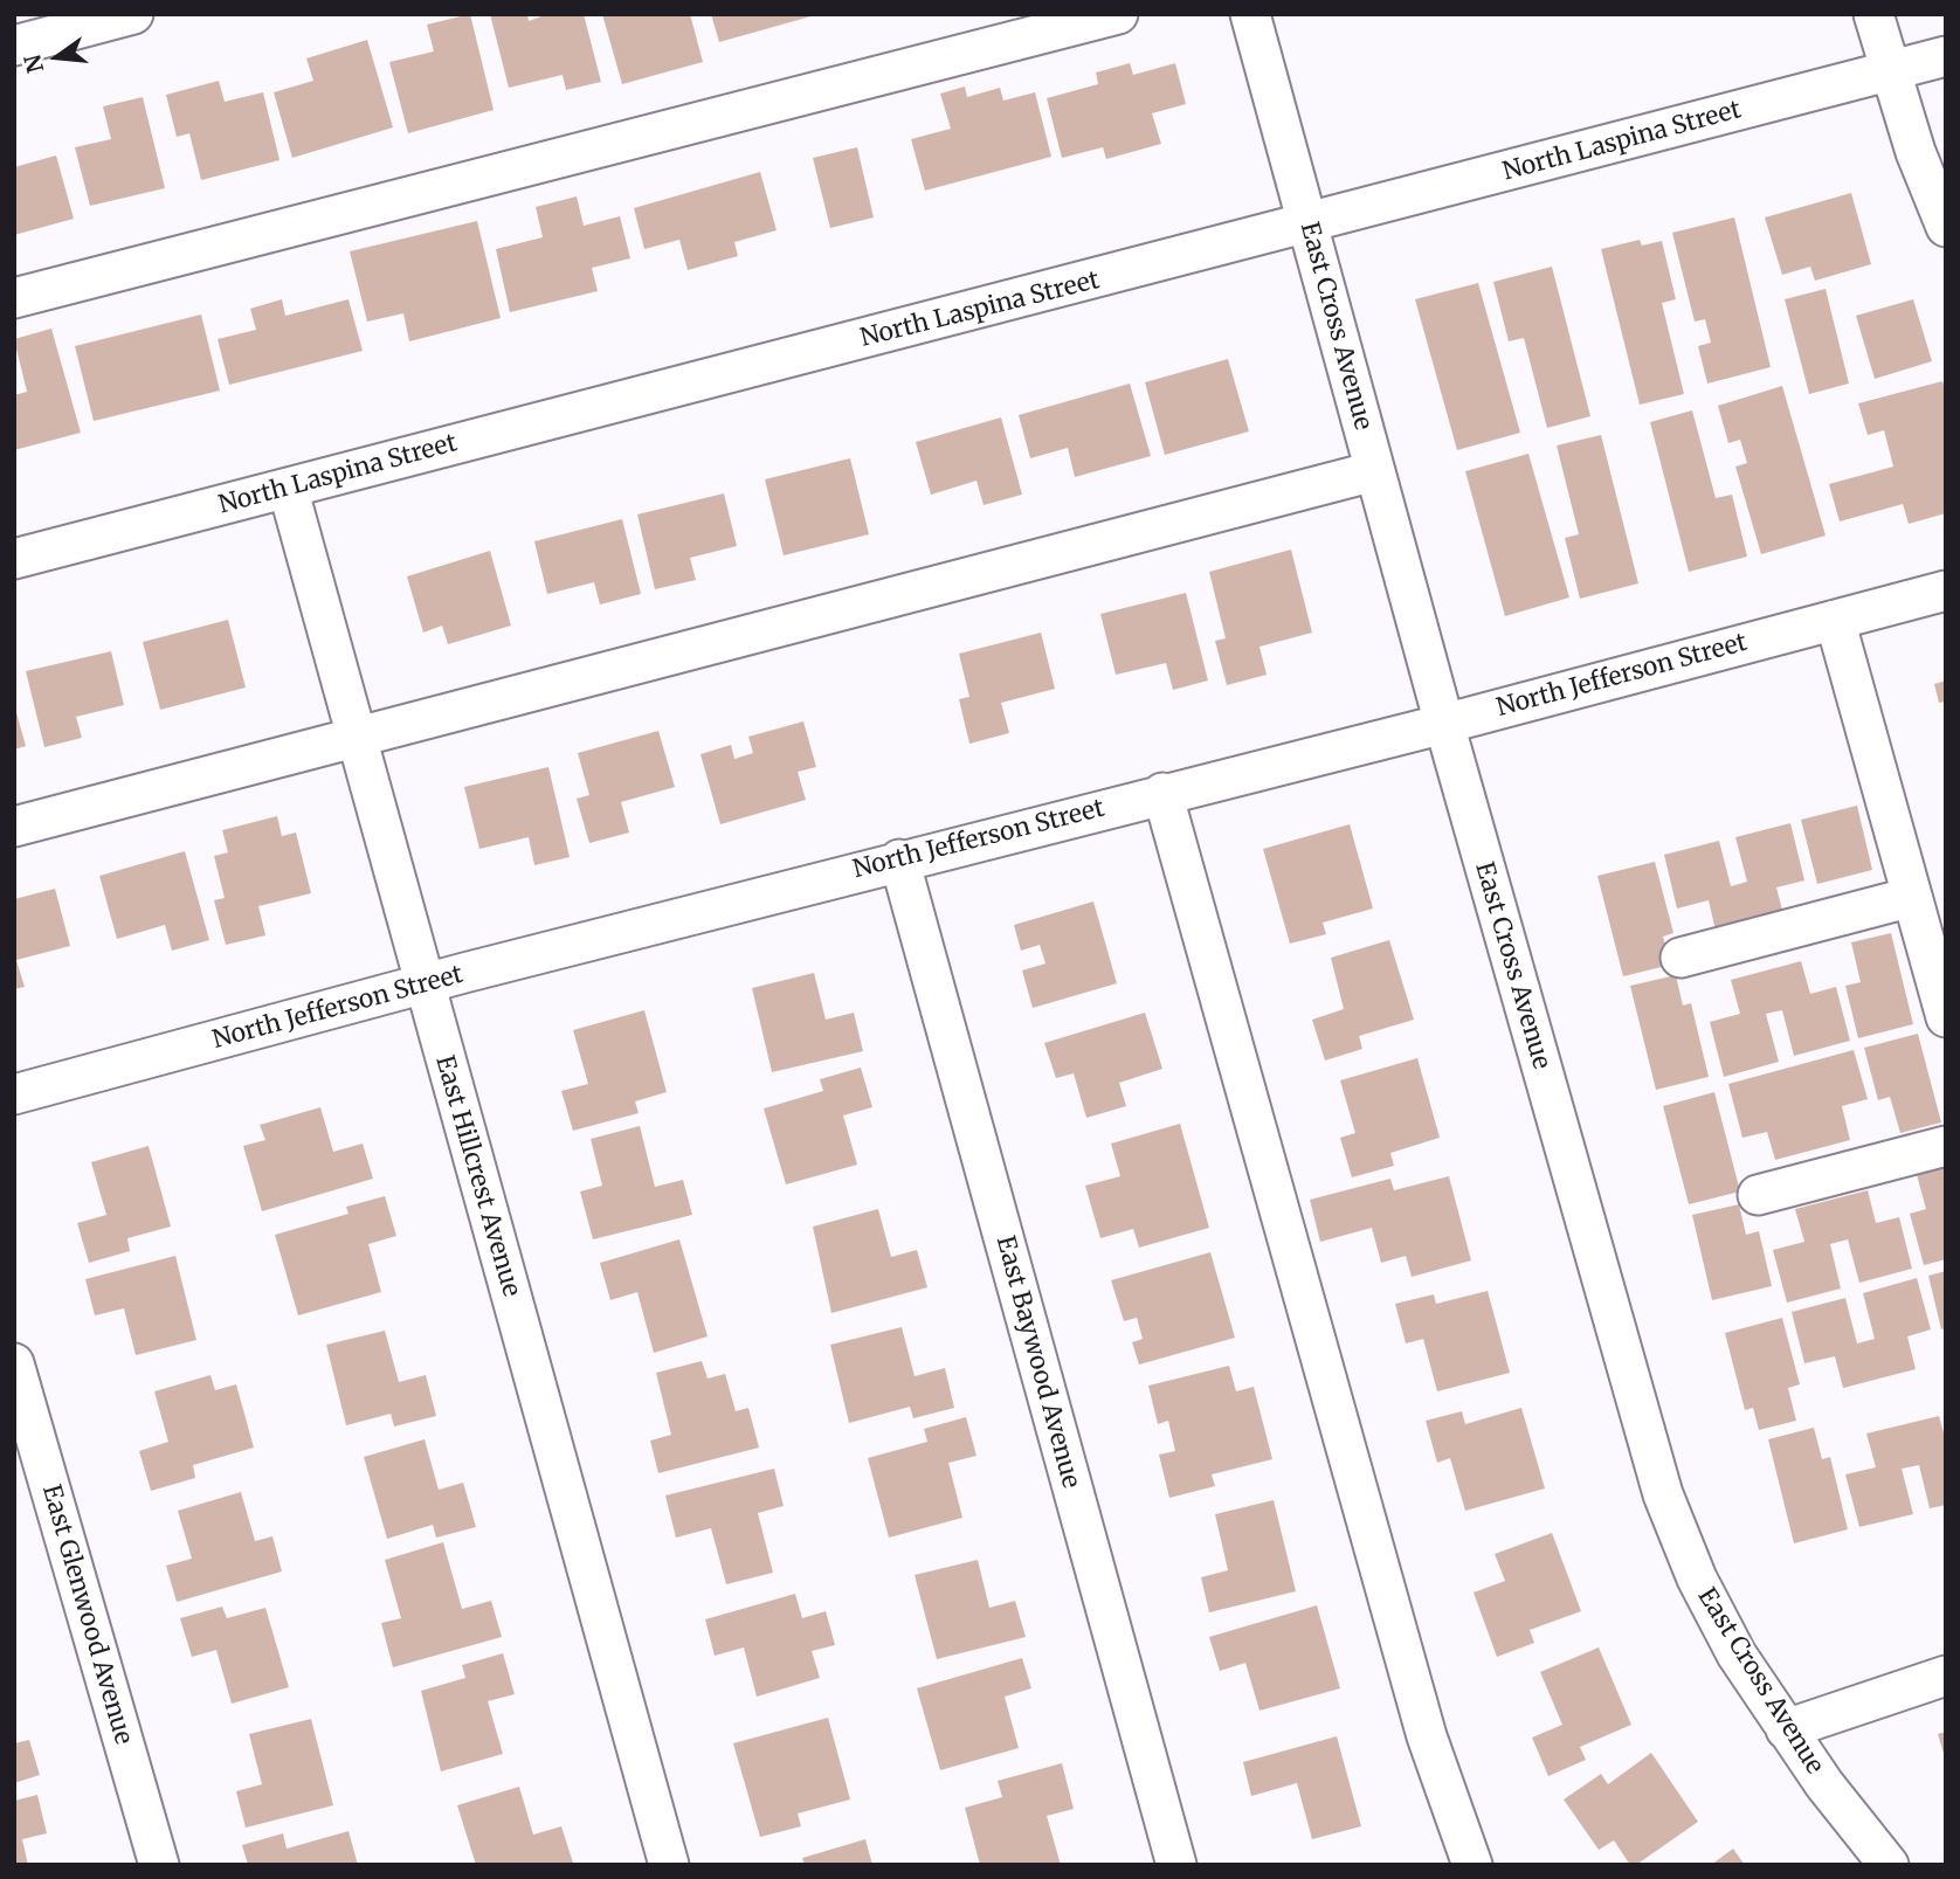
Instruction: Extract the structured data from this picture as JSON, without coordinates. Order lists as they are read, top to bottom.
{
  "streets": {
    "street": [
      "North Laspina Street",
      "East Cross Avenue",
      "North Jefferson Street",
      "East Hillcrest Avenue",
      "East Baywood Avenue",
      "East Glenwood Avenue"
    ]
  },
  "crossings": [
    ["North Laspina Street", "East Cross Avenue"],
    ["North Laspina Street", "East Hillcrest Avenue"],
    ["East Cross Avenue", "North Jefferson Street"],
    ["North Jefferson Street", "East Hillcrest Avenue"],
    ["North Jefferson Street", "East Baywood Avenue"]
  ],
  "north": "left"
}
